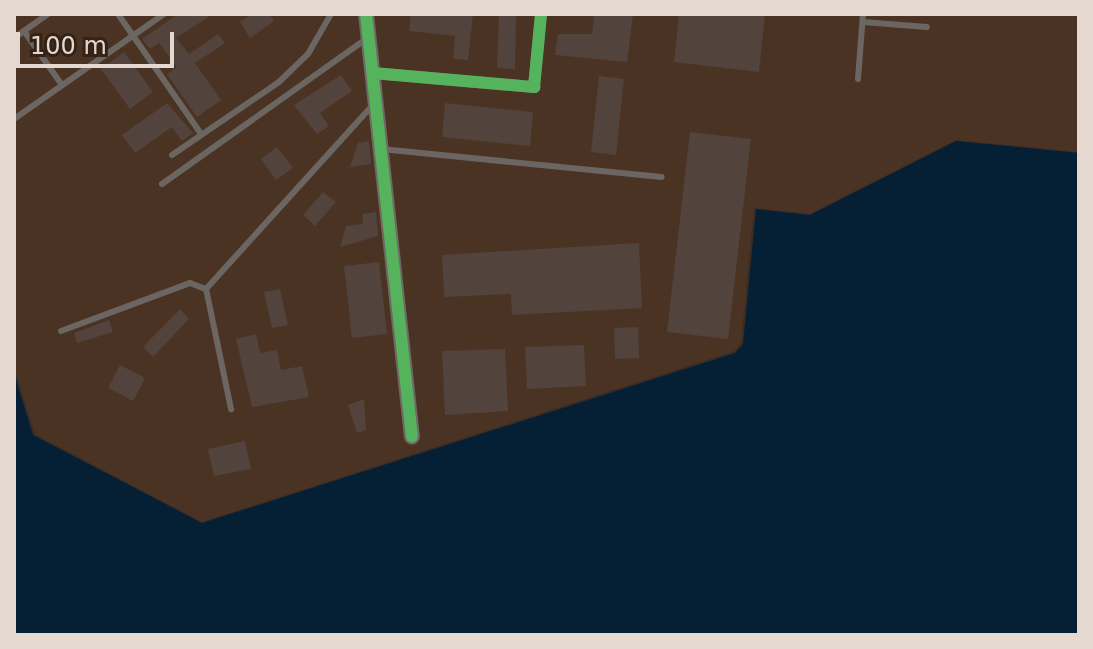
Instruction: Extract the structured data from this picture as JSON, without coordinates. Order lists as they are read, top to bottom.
{
  "scale_bar": "100 m"
}
